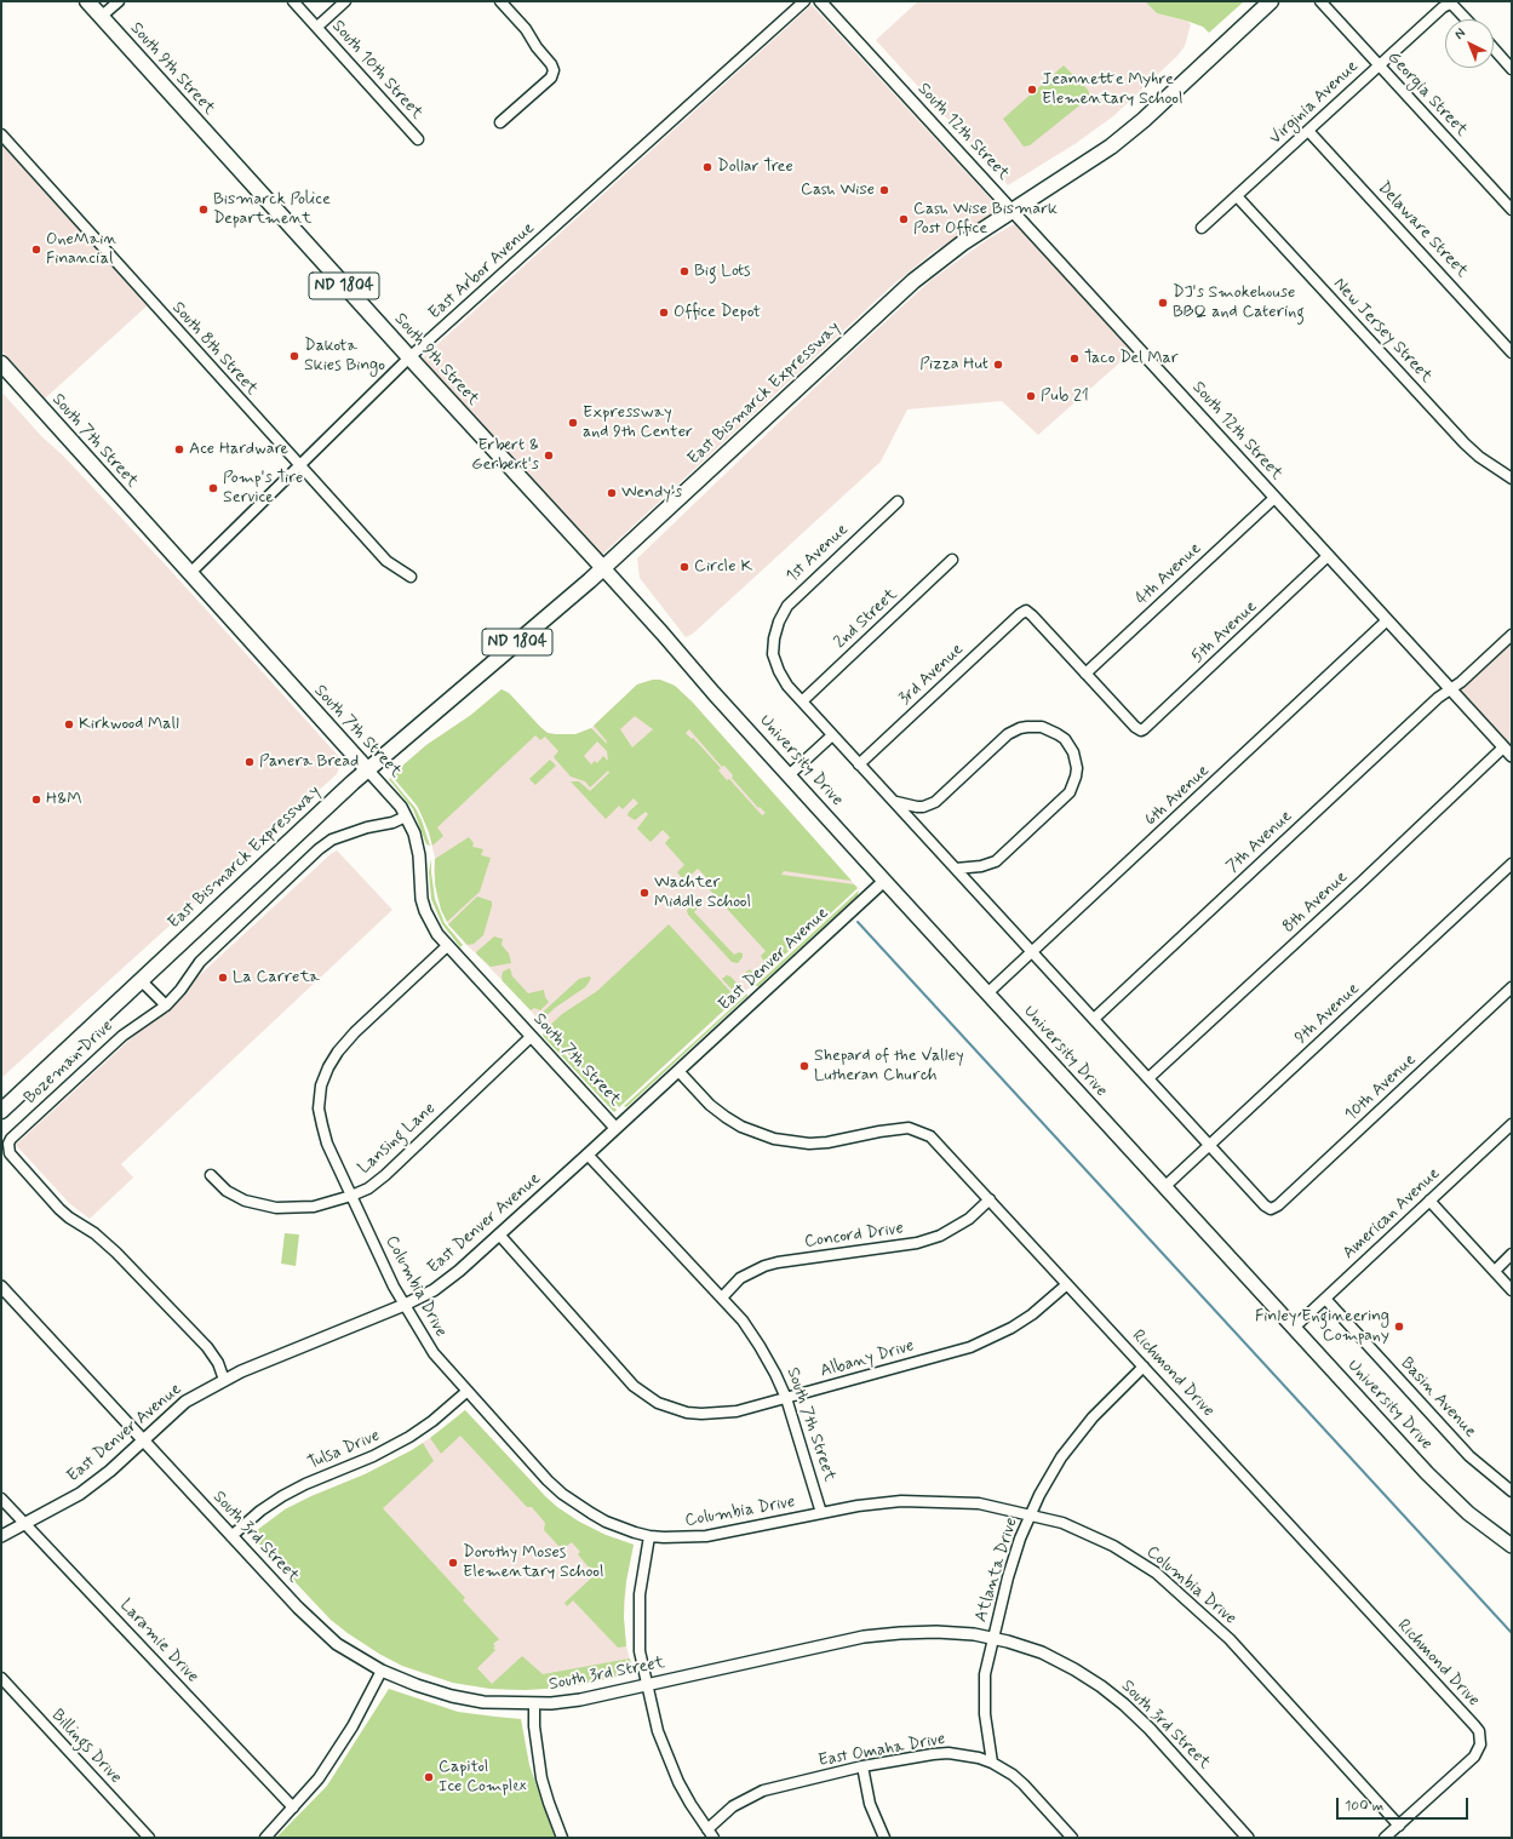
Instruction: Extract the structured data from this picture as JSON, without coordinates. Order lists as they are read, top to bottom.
{
  "streets": {
    "main road": [
      "South 9th Street",
      "ND 1804",
      "East Bismarck Expressway",
      "South 7th Street",
      "University Drive"
    ],
    "street": [
      "South 10th Street",
      "Georgia Street",
      "Virginia Avenue",
      "South 12th Street",
      "Delaware Street",
      "East Arbor Avenue",
      "New Jersey Street",
      "South 8th Street",
      "1st Avenue",
      "4th Avenue",
      "2nd Street",
      "5th Avenue",
      "3rd Avenue",
      "6th Avenue",
      "7th Avenue",
      "8th Avenue",
      "East Denver Avenue",
      "9th Avenue",
      "Bozeman Drive",
      "10th Avenue",
      "Lansing Lane",
      "American Avenue",
      "Concord Drive",
      "Columbia Drive",
      "Albany Drive",
      "Richmond Drive",
      "Basin Avenue",
      "Tulsa Drive",
      "South 3rd Street",
      "Atlanta Drive",
      "Laramie Drive",
      "Billings Drive",
      "East Omaha Drive"
    ]
  },
  "crossings": [
    ["South 9th Street", "East Arbor Avenue"],
    ["South 9th Street", "East Bismarck Expressway"],
    ["South 9th Street", "University Drive"],
    ["Georgia Street", "Virginia Avenue"],
    ["Virginia Avenue", "Delaware Street"],
    ["Virginia Avenue", "New Jersey Street"],
    ["South 12th Street", "East Bismarck Expressway"],
    ["South 12th Street", "4th Avenue"],
    ["South 12th Street", "5th Avenue"],
    ["South 12th Street", "6th Avenue"],
    ["South 12th Street", "7th Avenue"],
    ["South 12th Street", "8th Avenue"],
    ["East Arbor Avenue", "South 8th Street"],
    ["East Arbor Avenue", "South 7th Street"],
    ["East Bismarck Expressway", "South 7th Street"],
    ["East Bismarck Expressway", "University Drive"],
    ["South 7th Street", "East Denver Avenue"],
    ["South 7th Street", "Bozeman Drive"],
    ["South 7th Street", "Lansing Lane"],
    ["South 7th Street", "Concord Drive"],
    ["South 7th Street", "Columbia Drive"],
    ["South 7th Street", "Albany Drive"],
    ["1st Avenue", "2nd Street"],
    ["4th Avenue", "5th Avenue"],
    ["4th Avenue", "3rd Avenue"],
    ["5th Avenue", "3rd Avenue"],
    ["University Drive", "6th Avenue"],
    ["University Drive", "East Denver Avenue"],
    ["University Drive", "9th Avenue"],
    ["University Drive", "American Avenue"],
    ["East Denver Avenue", "Bozeman Drive"],
    ["East Denver Avenue", "Columbia Drive"],
    ["East Denver Avenue", "Albany Drive"],
    ["East Denver Avenue", "Richmond Drive"],
    ["East Denver Avenue", "South 3rd Street"],
    ["East Denver Avenue", "Laramie Drive"],
    ["9th Avenue", "10th Avenue"],
    ["Lansing Lane", "Columbia Drive"],
    ["American Avenue", "Basin Avenue"],
    ["Concord Drive", "Richmond Drive"],
    ["Columbia Drive", "Richmond Drive"],
    ["Columbia Drive", "Tulsa Drive"],
    ["Columbia Drive", "Atlanta Drive"],
    ["Albany Drive", "Richmond Drive"],
    ["Richmond Drive", "Atlanta Drive"],
    ["Tulsa Drive", "South 3rd Street"],
    ["South 3rd Street", "Atlanta Drive"],
    ["Atlanta Drive", "East Omaha Drive"]
  ],
  "places": [
    "Jeannette Myhre Elementary School",
    "Dollar Tree",
    "Cash Wise",
    "Bismarck Police Department",
    "Cash Wise Bismark Post Office",
    "OneMain Financial",
    "Big Lots",
    "DJ's Smokehouse BBQ and Catering",
    "Office Depot",
    "Dakota Skies Bingo",
    "Taco Del Mar",
    "Pizza Hut",
    "Pub 21",
    "Expressway and 9th Center",
    "Ace Hardware",
    "Erbert & Gerbert's",
    "Pomp's Tire Service",
    "Wendy's",
    "Circle K",
    "Kirkwood Mall",
    "Panera Bread",
    "H&M",
    "Wachter Middle School",
    "La Carreta",
    "Shepard of the Valley Lutheran Church",
    "Finley Engineering Company",
    "Dorothy Moses Elementary School",
    "Capitol Ice Complex"
  ],
  "scale_bar": "100 m",
  "north": "top left"
}
